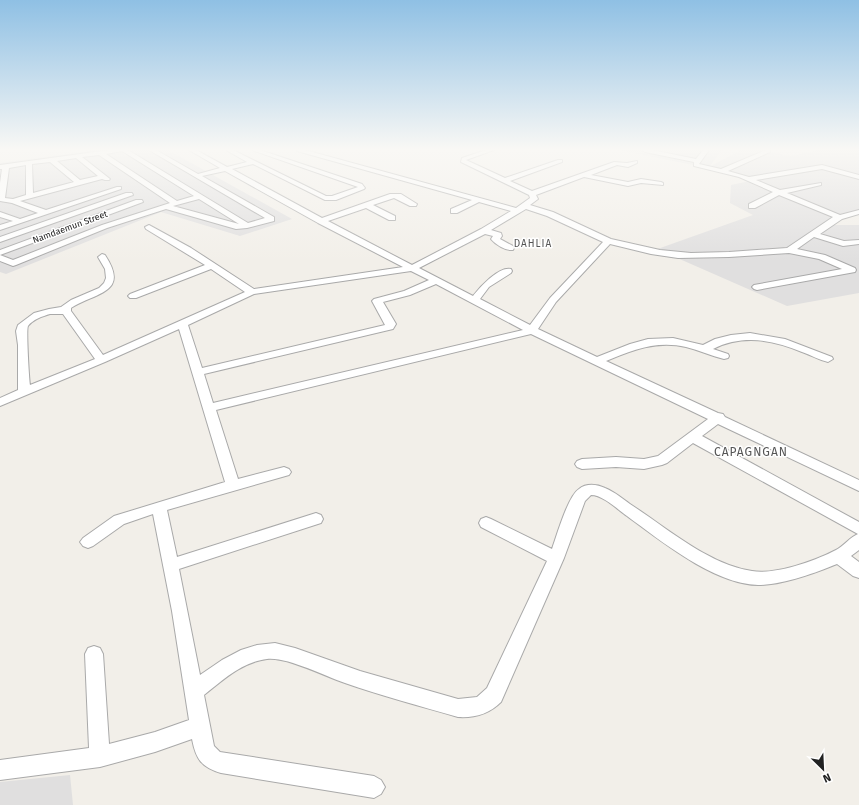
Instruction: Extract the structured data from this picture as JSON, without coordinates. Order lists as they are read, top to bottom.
{
  "streets": {
    "street": ["Namdaemun Street"]
  },
  "districts": ["DAHLIA", "CAPAGNGAN"],
  "north": "bottom right"
}
